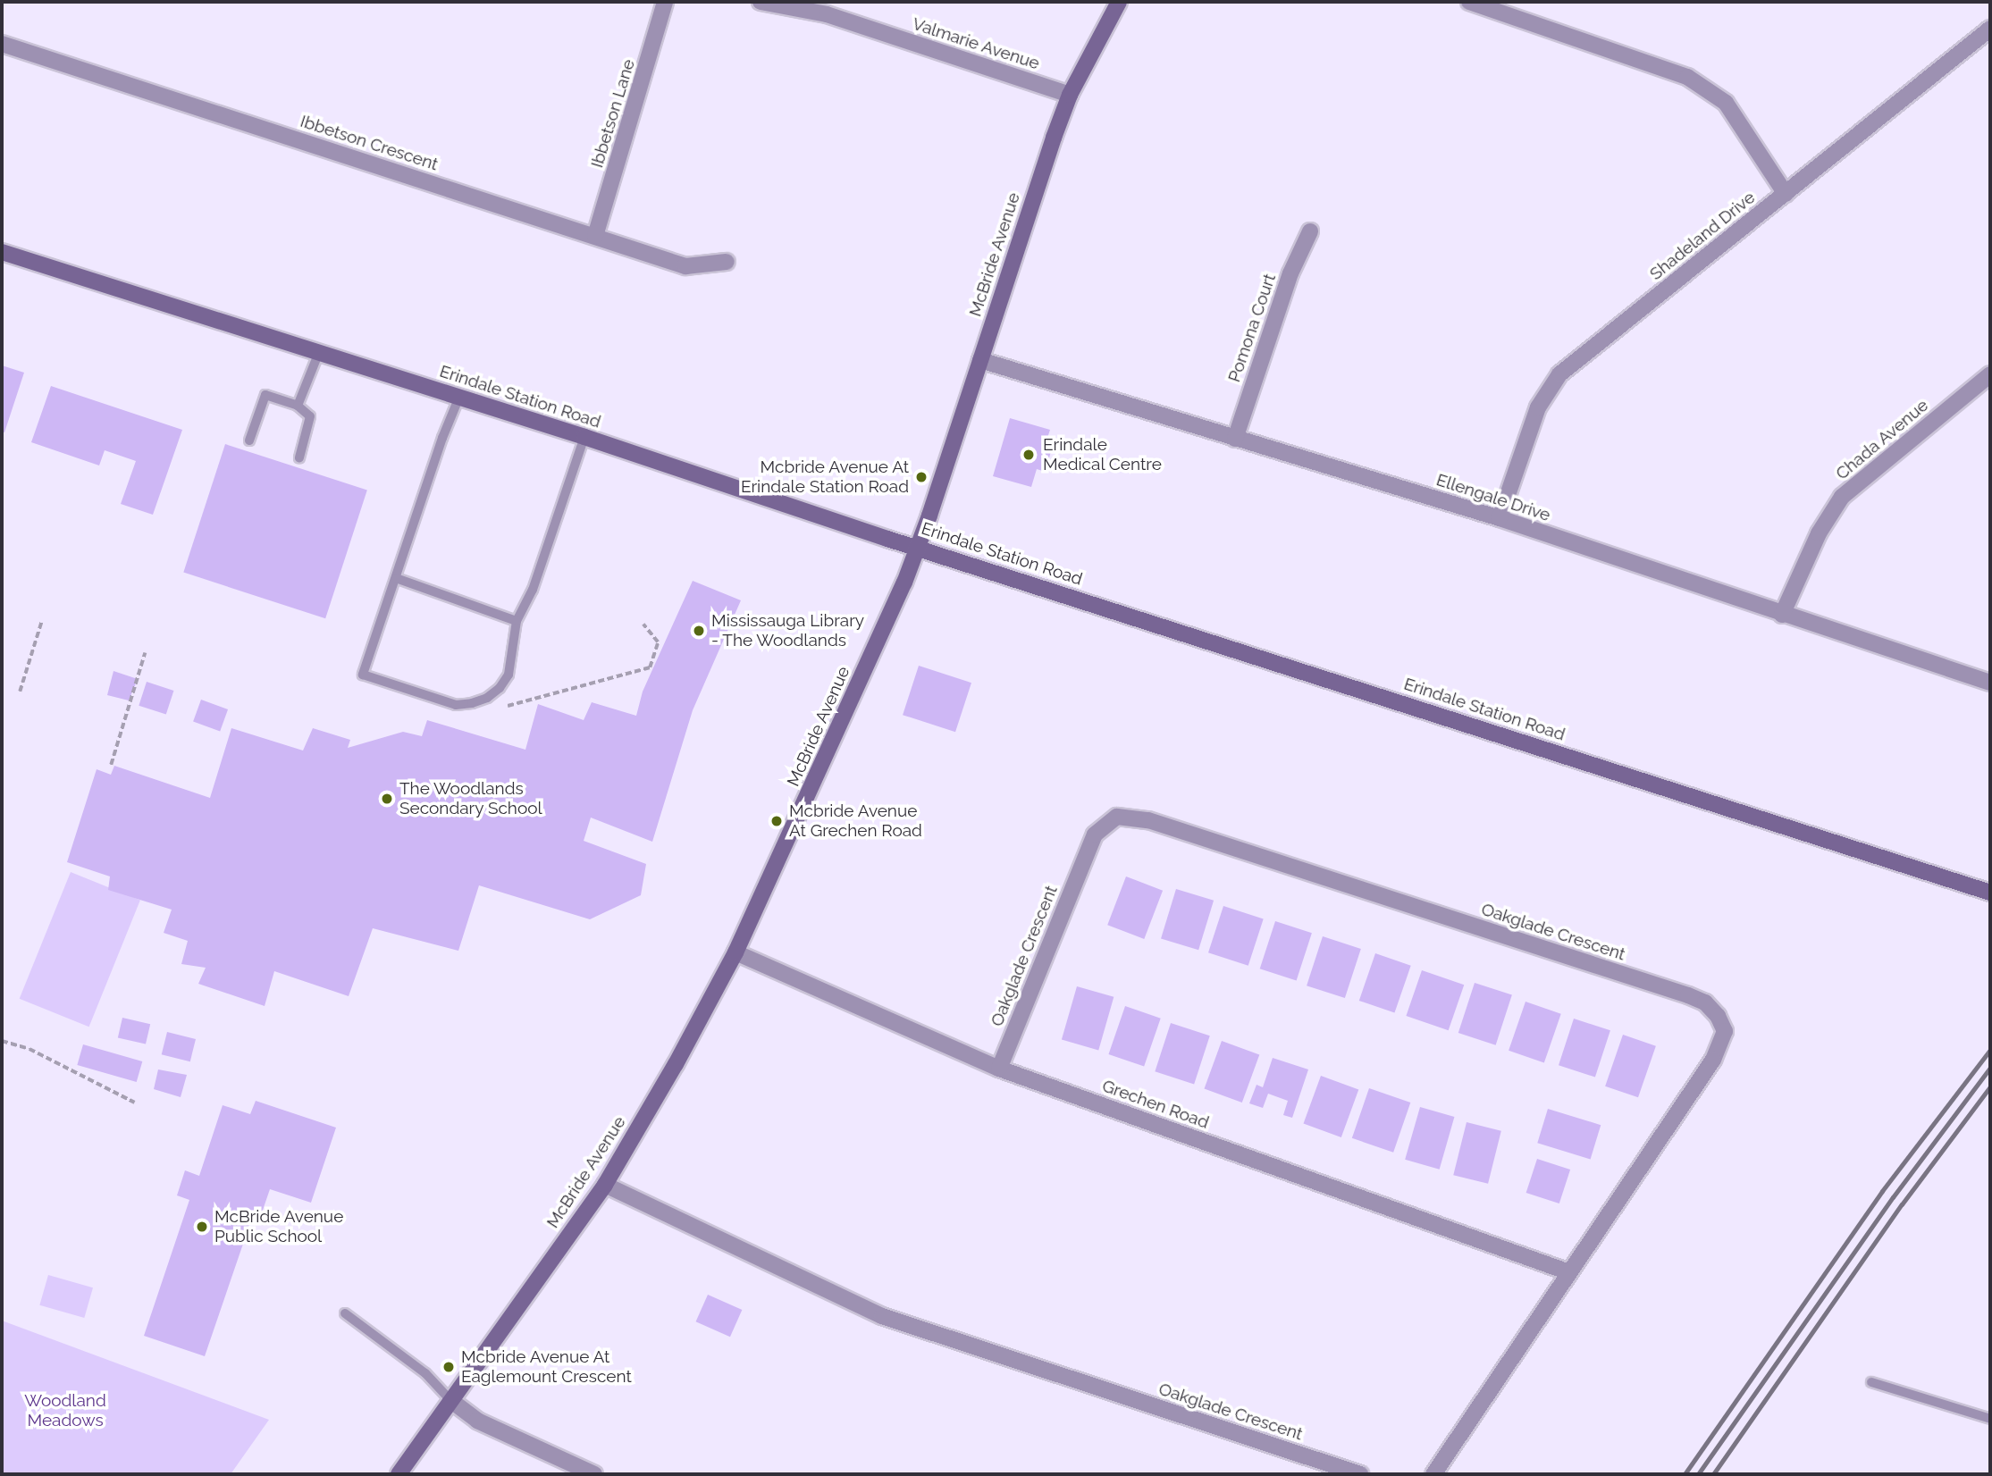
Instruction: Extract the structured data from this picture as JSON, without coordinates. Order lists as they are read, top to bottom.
{
  "streets": {
    "street": [
      "Valmarie Avenue",
      "Ibbetson Lane",
      "Ibbetson Crescent",
      "Shadeland Drive",
      "McBride Avenue",
      "Pomona Court",
      "Erindale Station Road",
      "Chada Avenue",
      "Ellengale Drive",
      "Oakglade Crescent",
      "Grechen Road"
    ]
  },
  "crossings": [
    ["Valmarie Avenue", "McBride Avenue"],
    ["Ibbetson Lane", "Ibbetson Crescent"],
    ["Shadeland Drive", "Ellengale Drive"],
    ["McBride Avenue", "Erindale Station Road"],
    ["McBride Avenue", "Ellengale Drive"],
    ["McBride Avenue", "Oakglade Crescent"],
    ["McBride Avenue", "Grechen Road"],
    ["Pomona Court", "Ellengale Drive"],
    ["Chada Avenue", "Ellengale Drive"],
    ["Oakglade Crescent", "Grechen Road"]
  ],
  "parks": ["Woodland Meadows"],
  "places": [
    "Erindale Medical Centre",
    "Mcbride Avenue At Erindale Station Road",
    "Mississauga Library - The Woodlands",
    "The Woodlands Secondary School",
    "Mcbride Avenue At Grechen Road",
    "McBride Avenue Public School",
    "Mcbride Avenue At Eaglemount Crescent"
  ]
}
